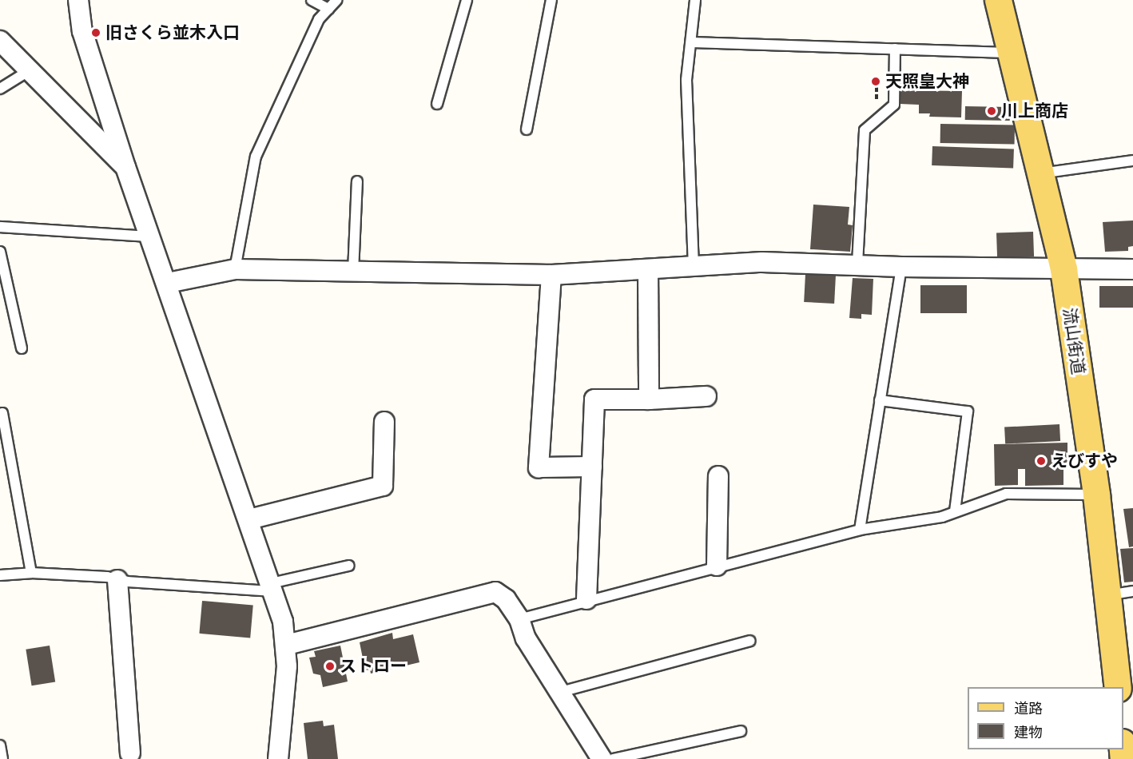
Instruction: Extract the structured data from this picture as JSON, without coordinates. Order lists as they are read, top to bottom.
{
  "streets": {
    "main road": ["流山街道"]
  },
  "places": [
    "旧さくら並木入口",
    "天照皇大神",
    "川上商店",
    "えびすや",
    "ストロー"
  ],
  "legend": ["道路", "建物"]
}
